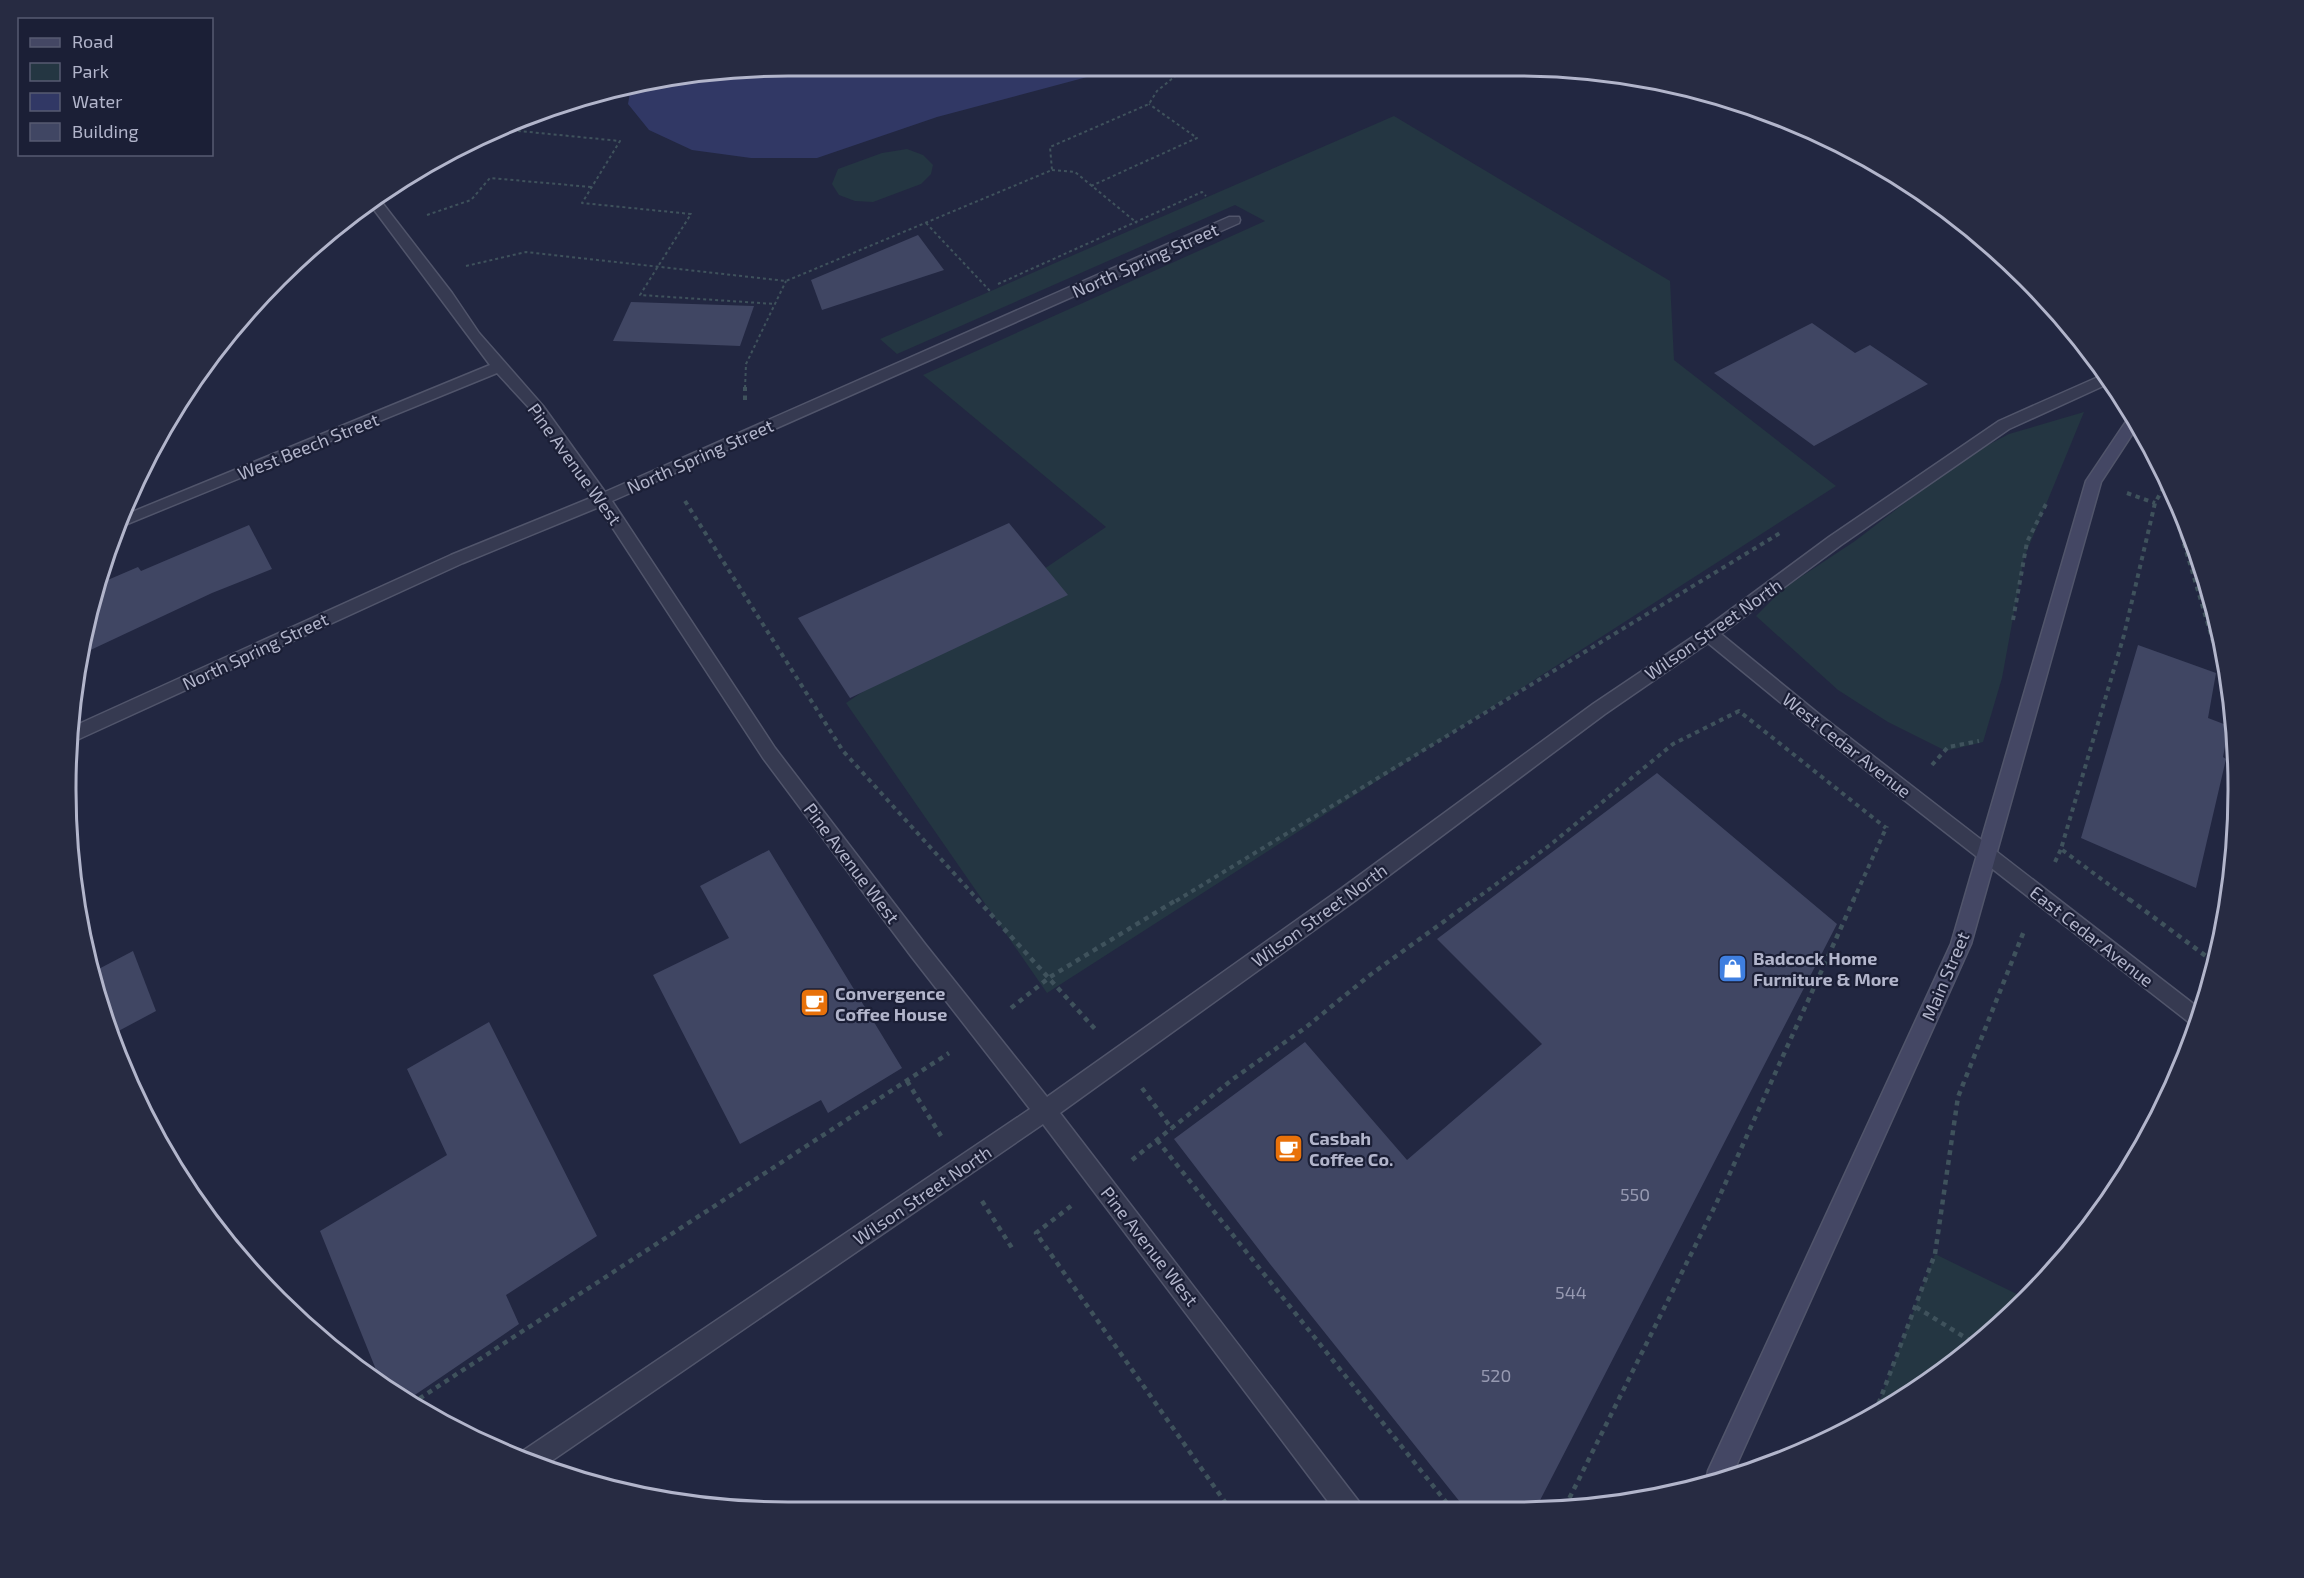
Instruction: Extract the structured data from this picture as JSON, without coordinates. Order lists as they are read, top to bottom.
{
  "streets": {
    "street": [
      "North Spring Street",
      "West Beech Street",
      "Pine Avenue West",
      "Wilson Street North",
      "West Cedar Avenue",
      "East Cedar Avenue",
      "Main Street"
    ]
  },
  "crossings": [
    ["North Spring Street", "Pine Avenue West"],
    ["West Beech Street", "Pine Avenue West"],
    ["Pine Avenue West", "Wilson Street North"],
    ["Wilson Street North", "West Cedar Avenue"],
    ["West Cedar Avenue", "East Cedar Avenue"],
    ["West Cedar Avenue", "Main Street"],
    ["East Cedar Avenue", "Main Street"]
  ],
  "places": {
    "shop": ["Badcock Home Furniture & More"],
    "cafe": ["Convergence Coffee House", "Casbah Coffee Co."]
  },
  "house_numbers": ["550", "544", "520"],
  "legend": [
    "Road",
    "Park",
    "Water",
    "Building"
  ]
}
